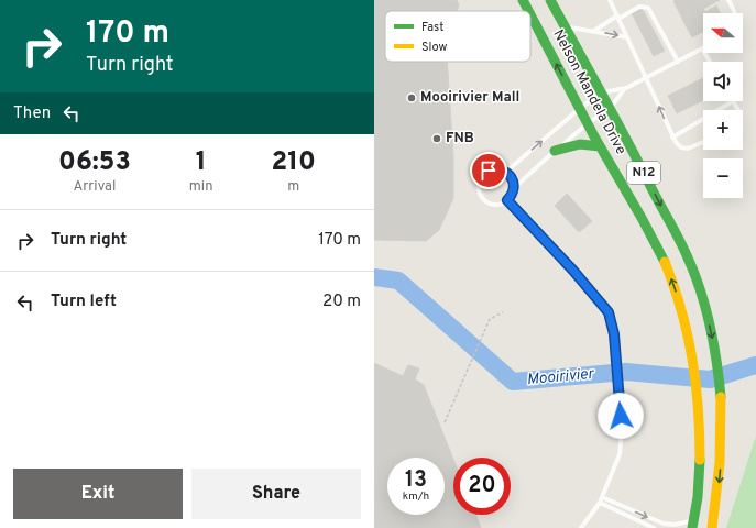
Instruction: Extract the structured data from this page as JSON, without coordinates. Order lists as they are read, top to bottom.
{
  "streets": {
    "highway": ["Nelson Mandela Drive", "N12"]
  },
  "water": ["Mooirivier"],
  "places": ["Mooirivier Mall", "FNB"],
  "legend": ["Fast", "Slow"],
  "north": "left",
  "page": {
    "turn": ["170 m", "Turn right"],
    "map_buttons": ["+", "−"],
    "then": "Then",
    "eta": [
      "06:53",
      "Arrival",
      "1",
      "min",
      "210",
      "m"
    ],
    "list": [
      {
        "name": "Turn right",
        "value": "170 m"
      },
      {
        "name": "Turn left",
        "value": "20 m"
      }
    ],
    "speed": "13 km/h",
    "limit": "20",
    "buttons": ["Exit", "Share"]
  }
}
